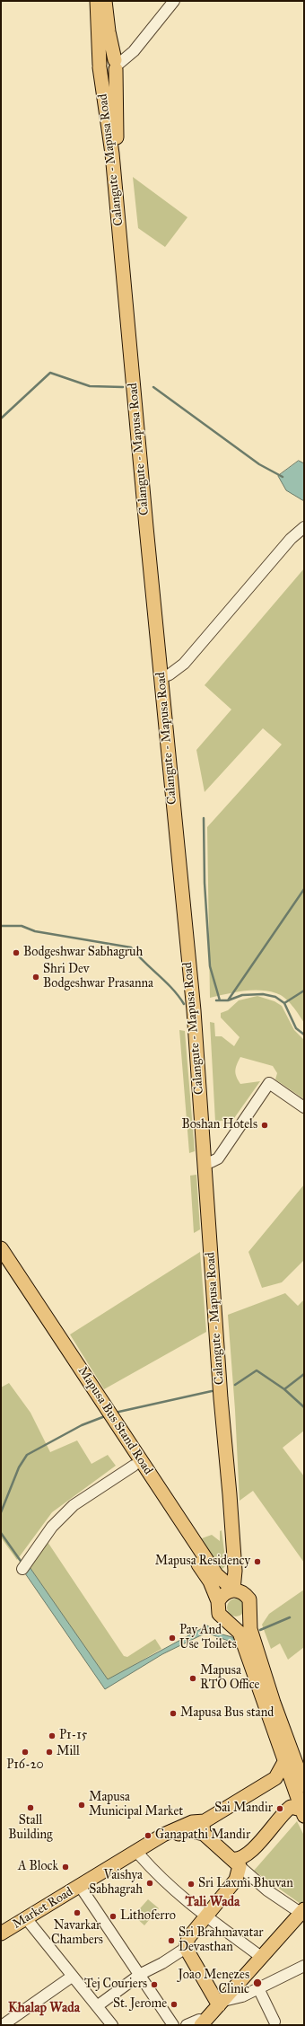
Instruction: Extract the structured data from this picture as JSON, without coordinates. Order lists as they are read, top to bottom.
{
  "streets": {
    "main road": ["Calangute - Mapusa Road", "Mapusa Bus Stand Road", "Market Road"]
  },
  "crossings": [
    ["Calangute - Mapusa Road", "Mapusa Bus Stand Road"]
  ],
  "districts": ["Tali Wada", "Khalap Wada"],
  "places": [
    "Bodgeshwar Sabhagruh",
    "Shri Dev Bodgeshwar Prasanna",
    "Boshan Hotels",
    "Mapusa Residency",
    "Pay And Use Toilets",
    "Mapusa RTO Office",
    "Mapusa Bus stand",
    "P1-15",
    "P16-20",
    "Mill",
    "Mapusa Municipal Market",
    "Stall Building",
    "Sai Mandir",
    "Ganapathi Mandir",
    "A Block",
    "Vaishya Sabhagrah",
    "Sri Laxmi Bhuvan",
    "Navarkar Chambers",
    "Lithoferro",
    "Sri Brahmavatar Devasthan",
    "Joao Menezes Clinic",
    "Tej Couriers",
    "St. Jerome"
  ]
}
